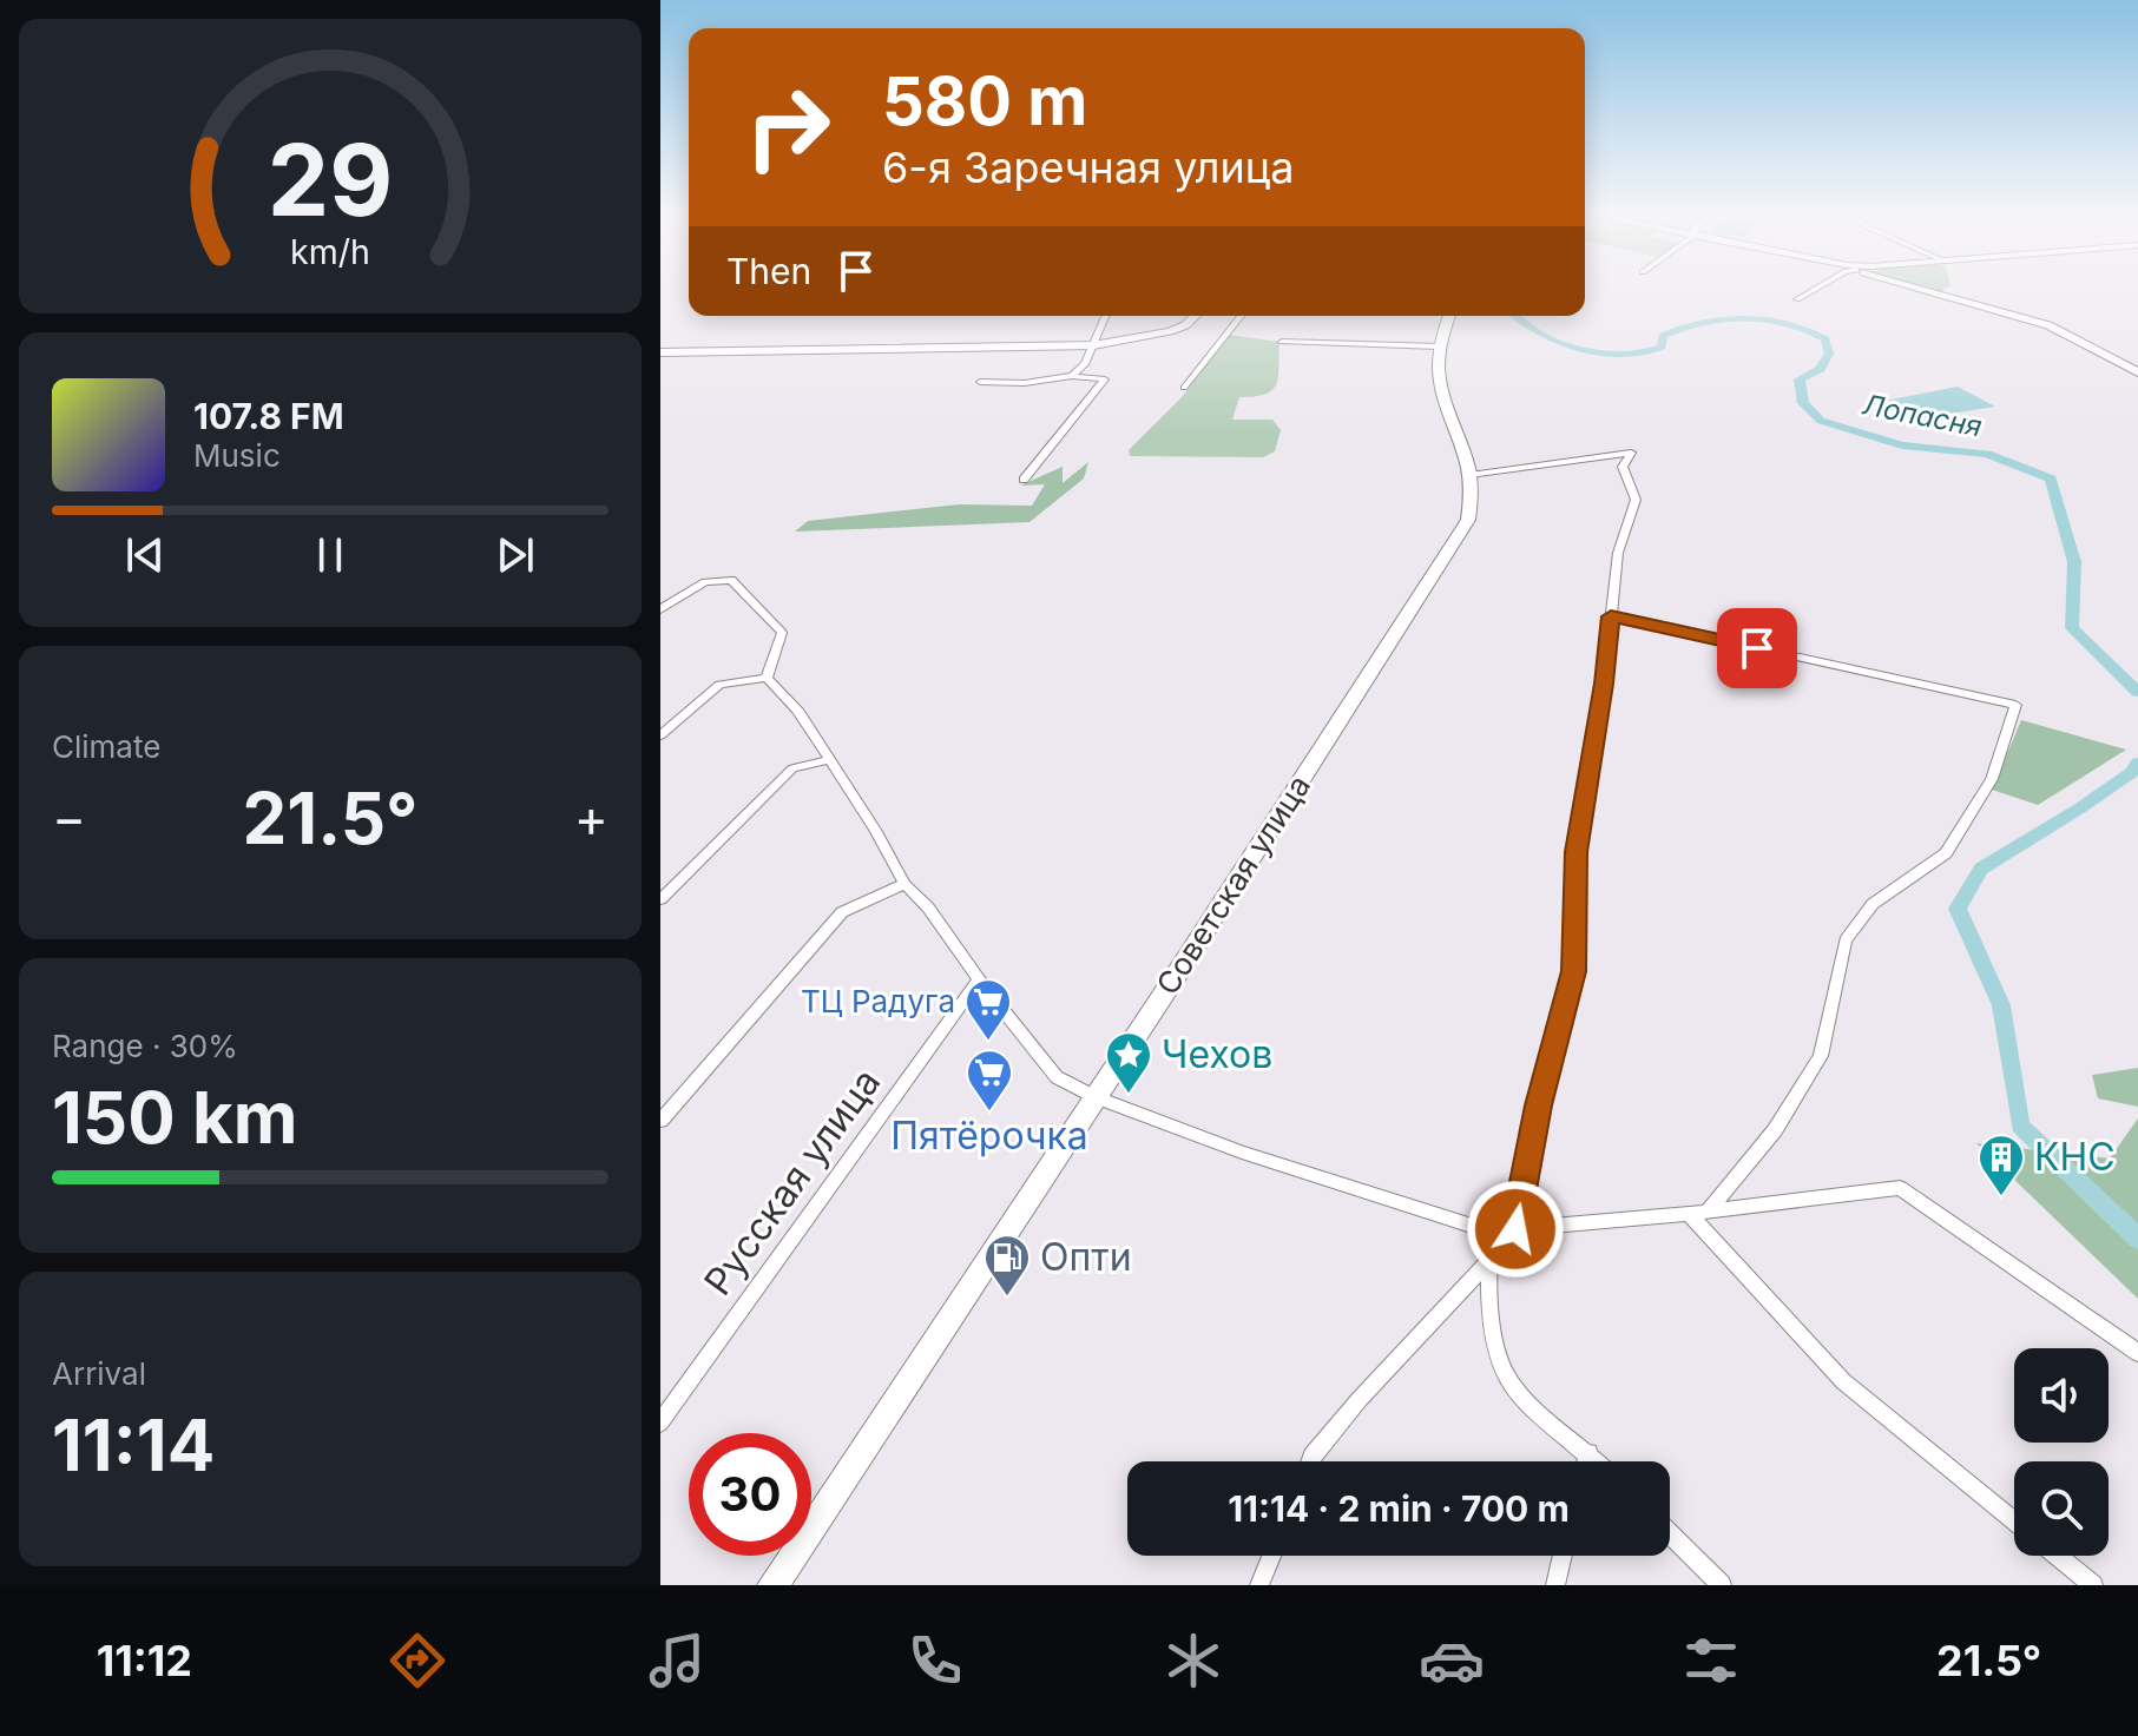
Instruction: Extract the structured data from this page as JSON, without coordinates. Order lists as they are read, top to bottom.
{
  "streets": {
    "main road": ["Советская улица"],
    "street": ["Русская улица"]
  },
  "water": ["Лопасня"],
  "places": {
    "supermarket": ["ТЦ Радуга", "Пятёрочка"],
    "place": ["Чехов"],
    "building": ["КНС"],
    "fuel station": ["Опти"]
  },
  "page": {
    "turn": ["580 m", "6-я Заречная улица"],
    "then": "Then",
    "song": ["107.8 FM", "Music"],
    "tile": [
      "Climate",
      ["Range · 30%", "150 km"],
      ["Arrival", "11:14"]
    ],
    "heat": ["−", "21.5°", "+"],
    "limit": "30",
    "trip": "11:14 · 2 min · 700 m",
    "tabs": ["11:12", "21.5°"],
    "gauge": ["29", "km/h"]
  }
}
